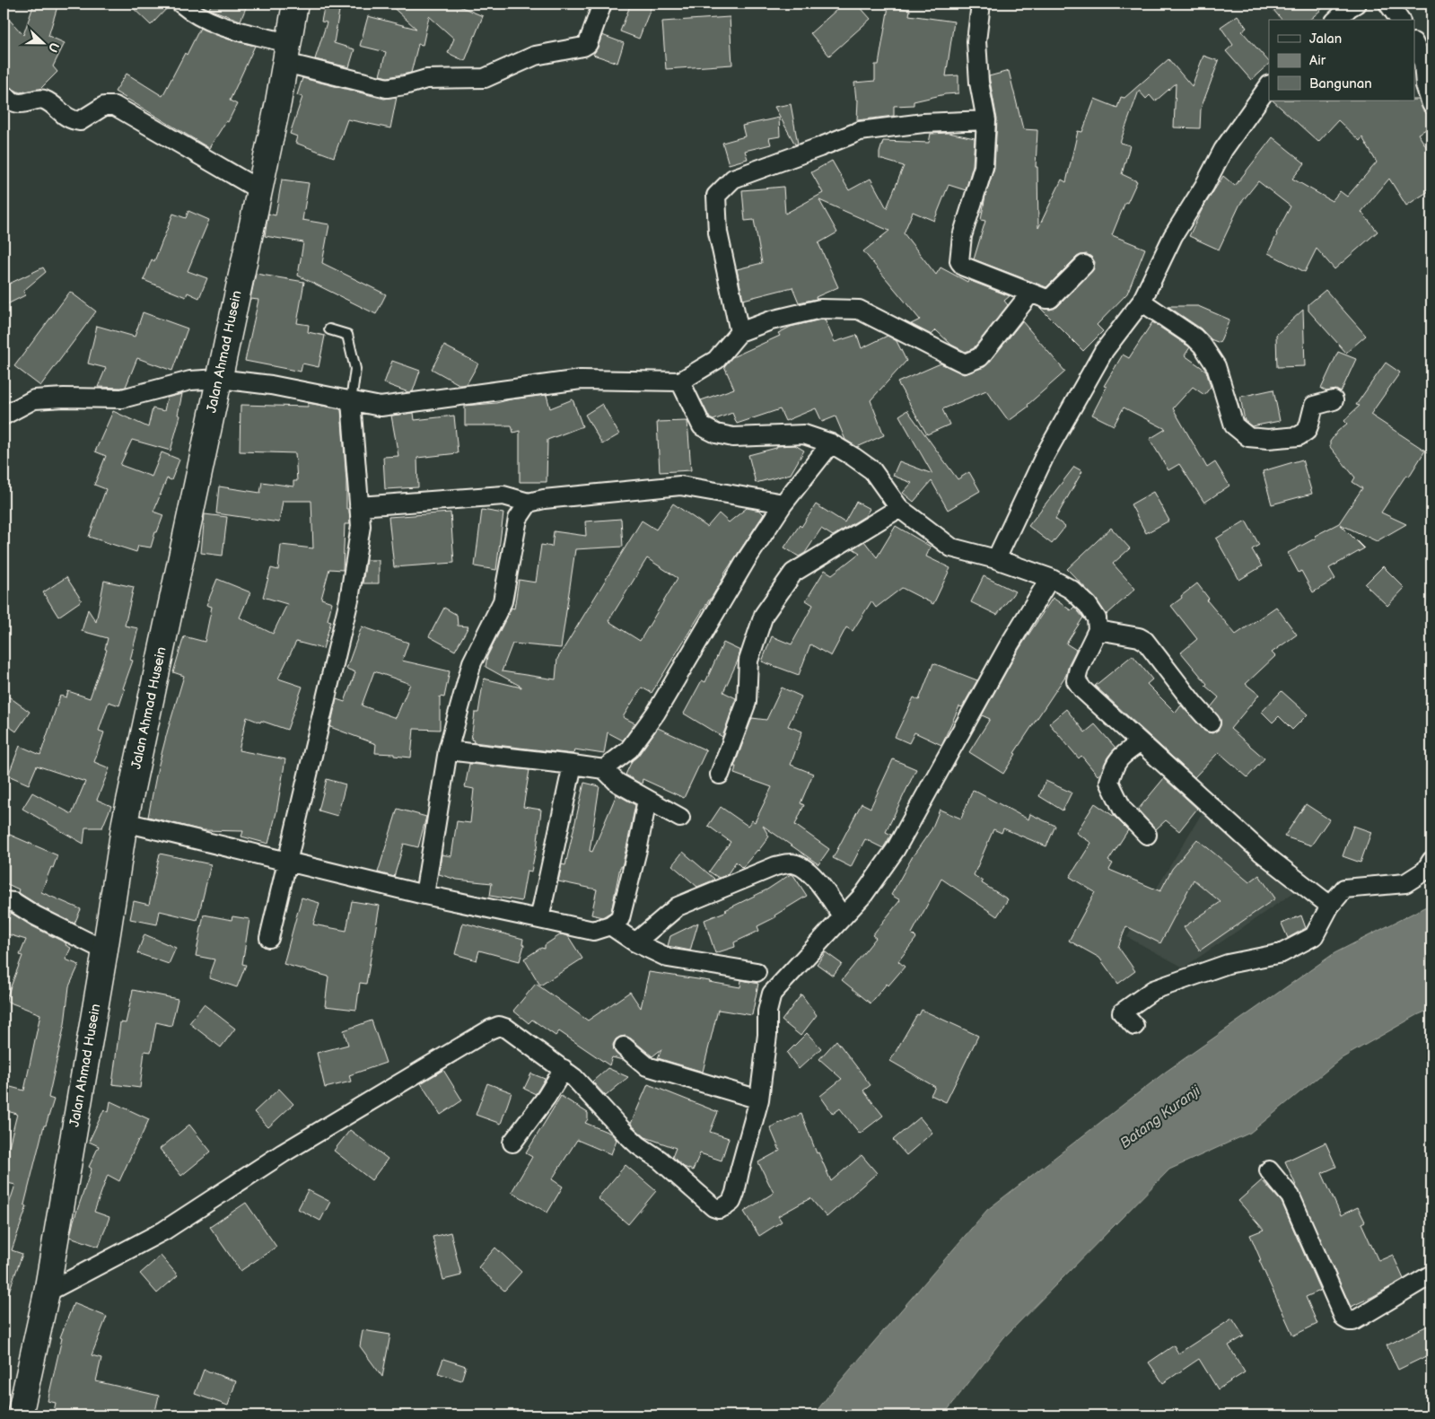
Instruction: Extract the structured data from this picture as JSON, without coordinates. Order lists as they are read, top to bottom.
{
  "streets": {
    "main road": ["Jalan Ahmad Husein"]
  },
  "water": ["Batang Kuranji"],
  "legend": ["Jalan", "Air", "Bangunan"],
  "north": "right"
}
